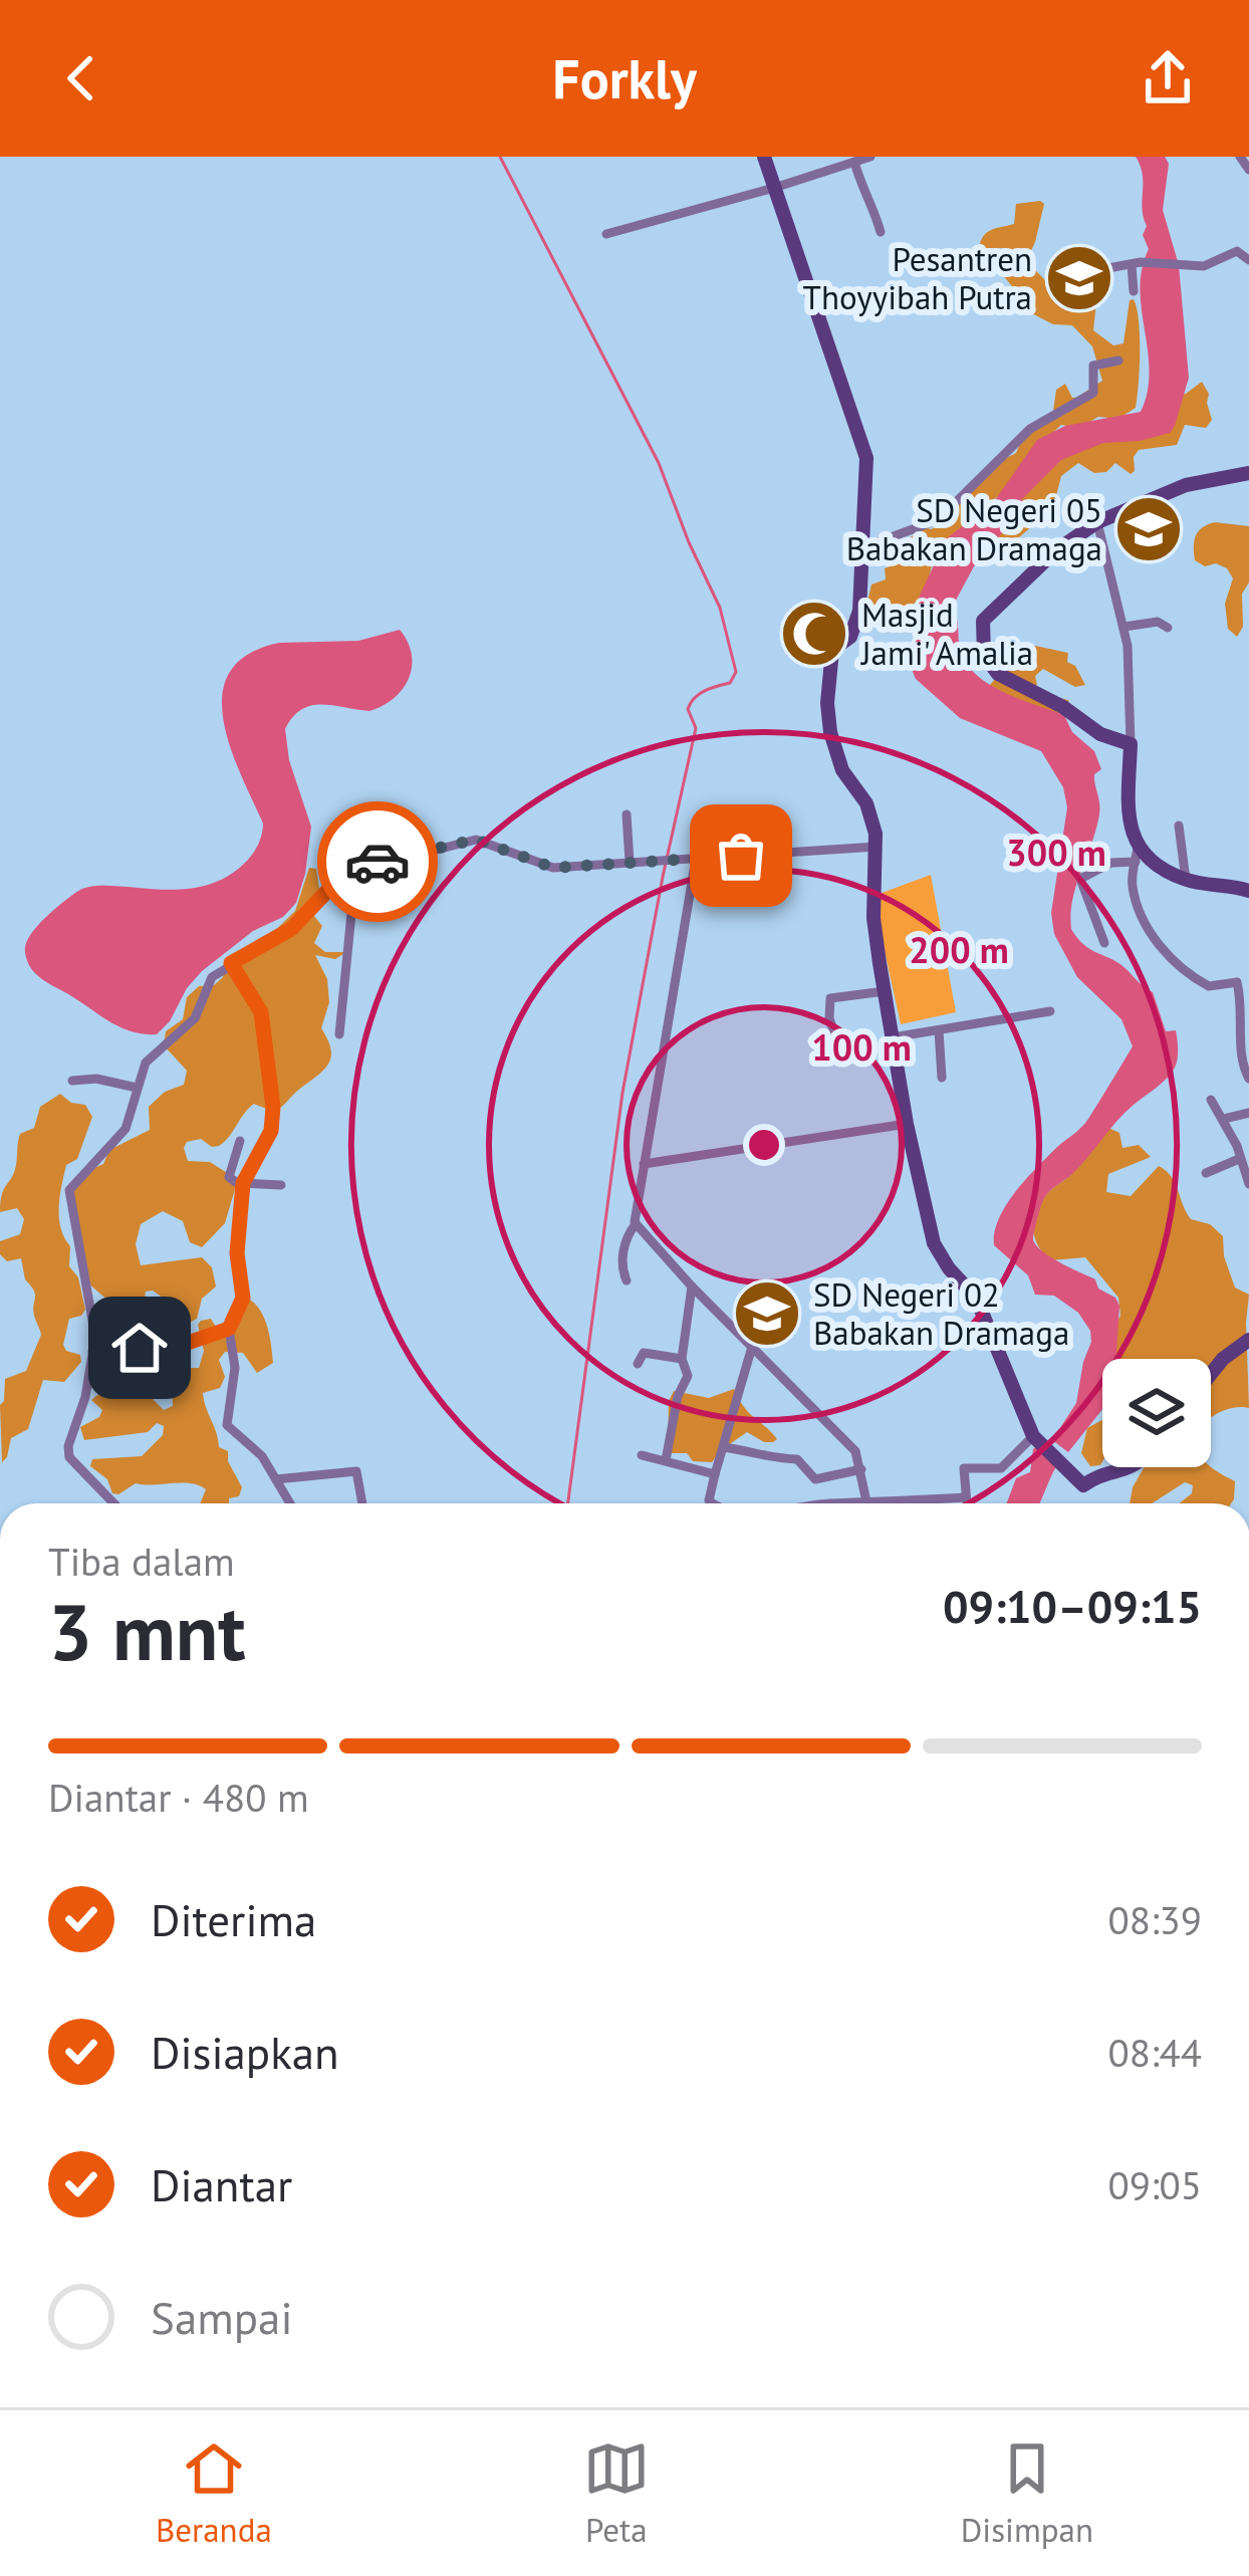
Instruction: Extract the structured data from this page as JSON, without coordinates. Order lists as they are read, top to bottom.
{
  "places": {
    "school or university": ["Pesantren Thoyyibah Putra", "SD Negeri 05 Babakan Dramaga", "SD Negeri 02 Babakan Dramaga"],
    "mosque": ["Masjid Jami' Amalia"]
  },
  "page": {
    "header": "Forkly",
    "heading": ["3 mnt", "Tiba dalam", "09:10–09:15"],
    "bar": "Diantar · 480 m",
    "list": [
      ["Diterima", "08:39"],
      ["Disiapkan", "08:44"],
      ["Diantar", "09:05"],
      "Sampai"
    ],
    "tabs": ["Beranda", "Peta", "Disimpan"]
  },
  "rings": ["300 m", "200 m", "100 m"]
}
